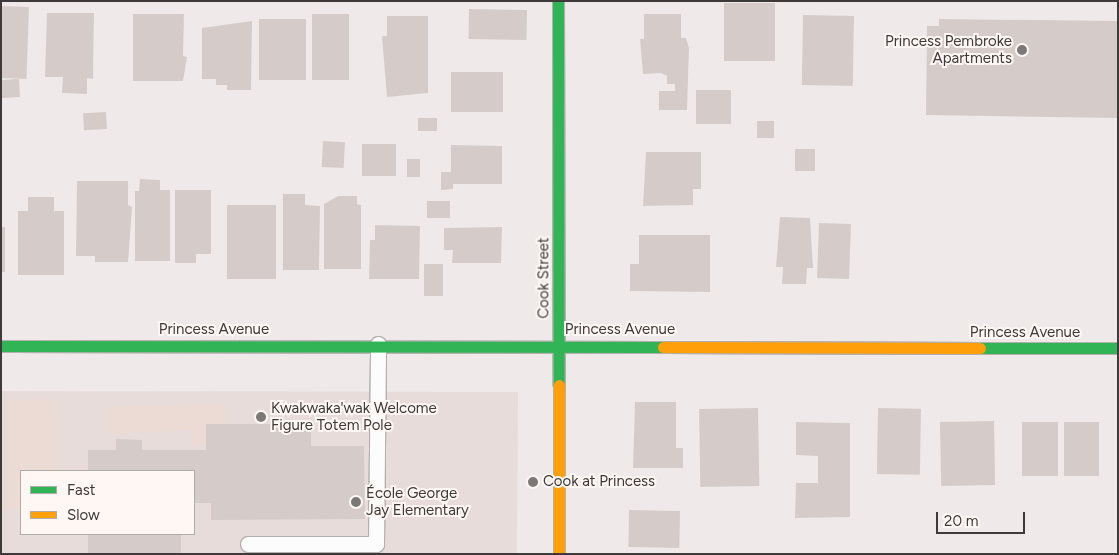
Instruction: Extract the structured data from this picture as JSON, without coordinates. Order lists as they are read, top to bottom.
{
  "streets": {
    "street": ["Cook Street", "Princess Avenue"]
  },
  "crossings": [
    ["Cook Street", "Princess Avenue"]
  ],
  "places": [
    "Princess Pembroke Apartments",
    "Kwakwaka'wak Welcome Figure Totem Pole",
    "Cook at Princess",
    "École George Jay Elementary"
  ],
  "legend": ["Fast", "Slow"],
  "scale_bar": "20 m"
}
